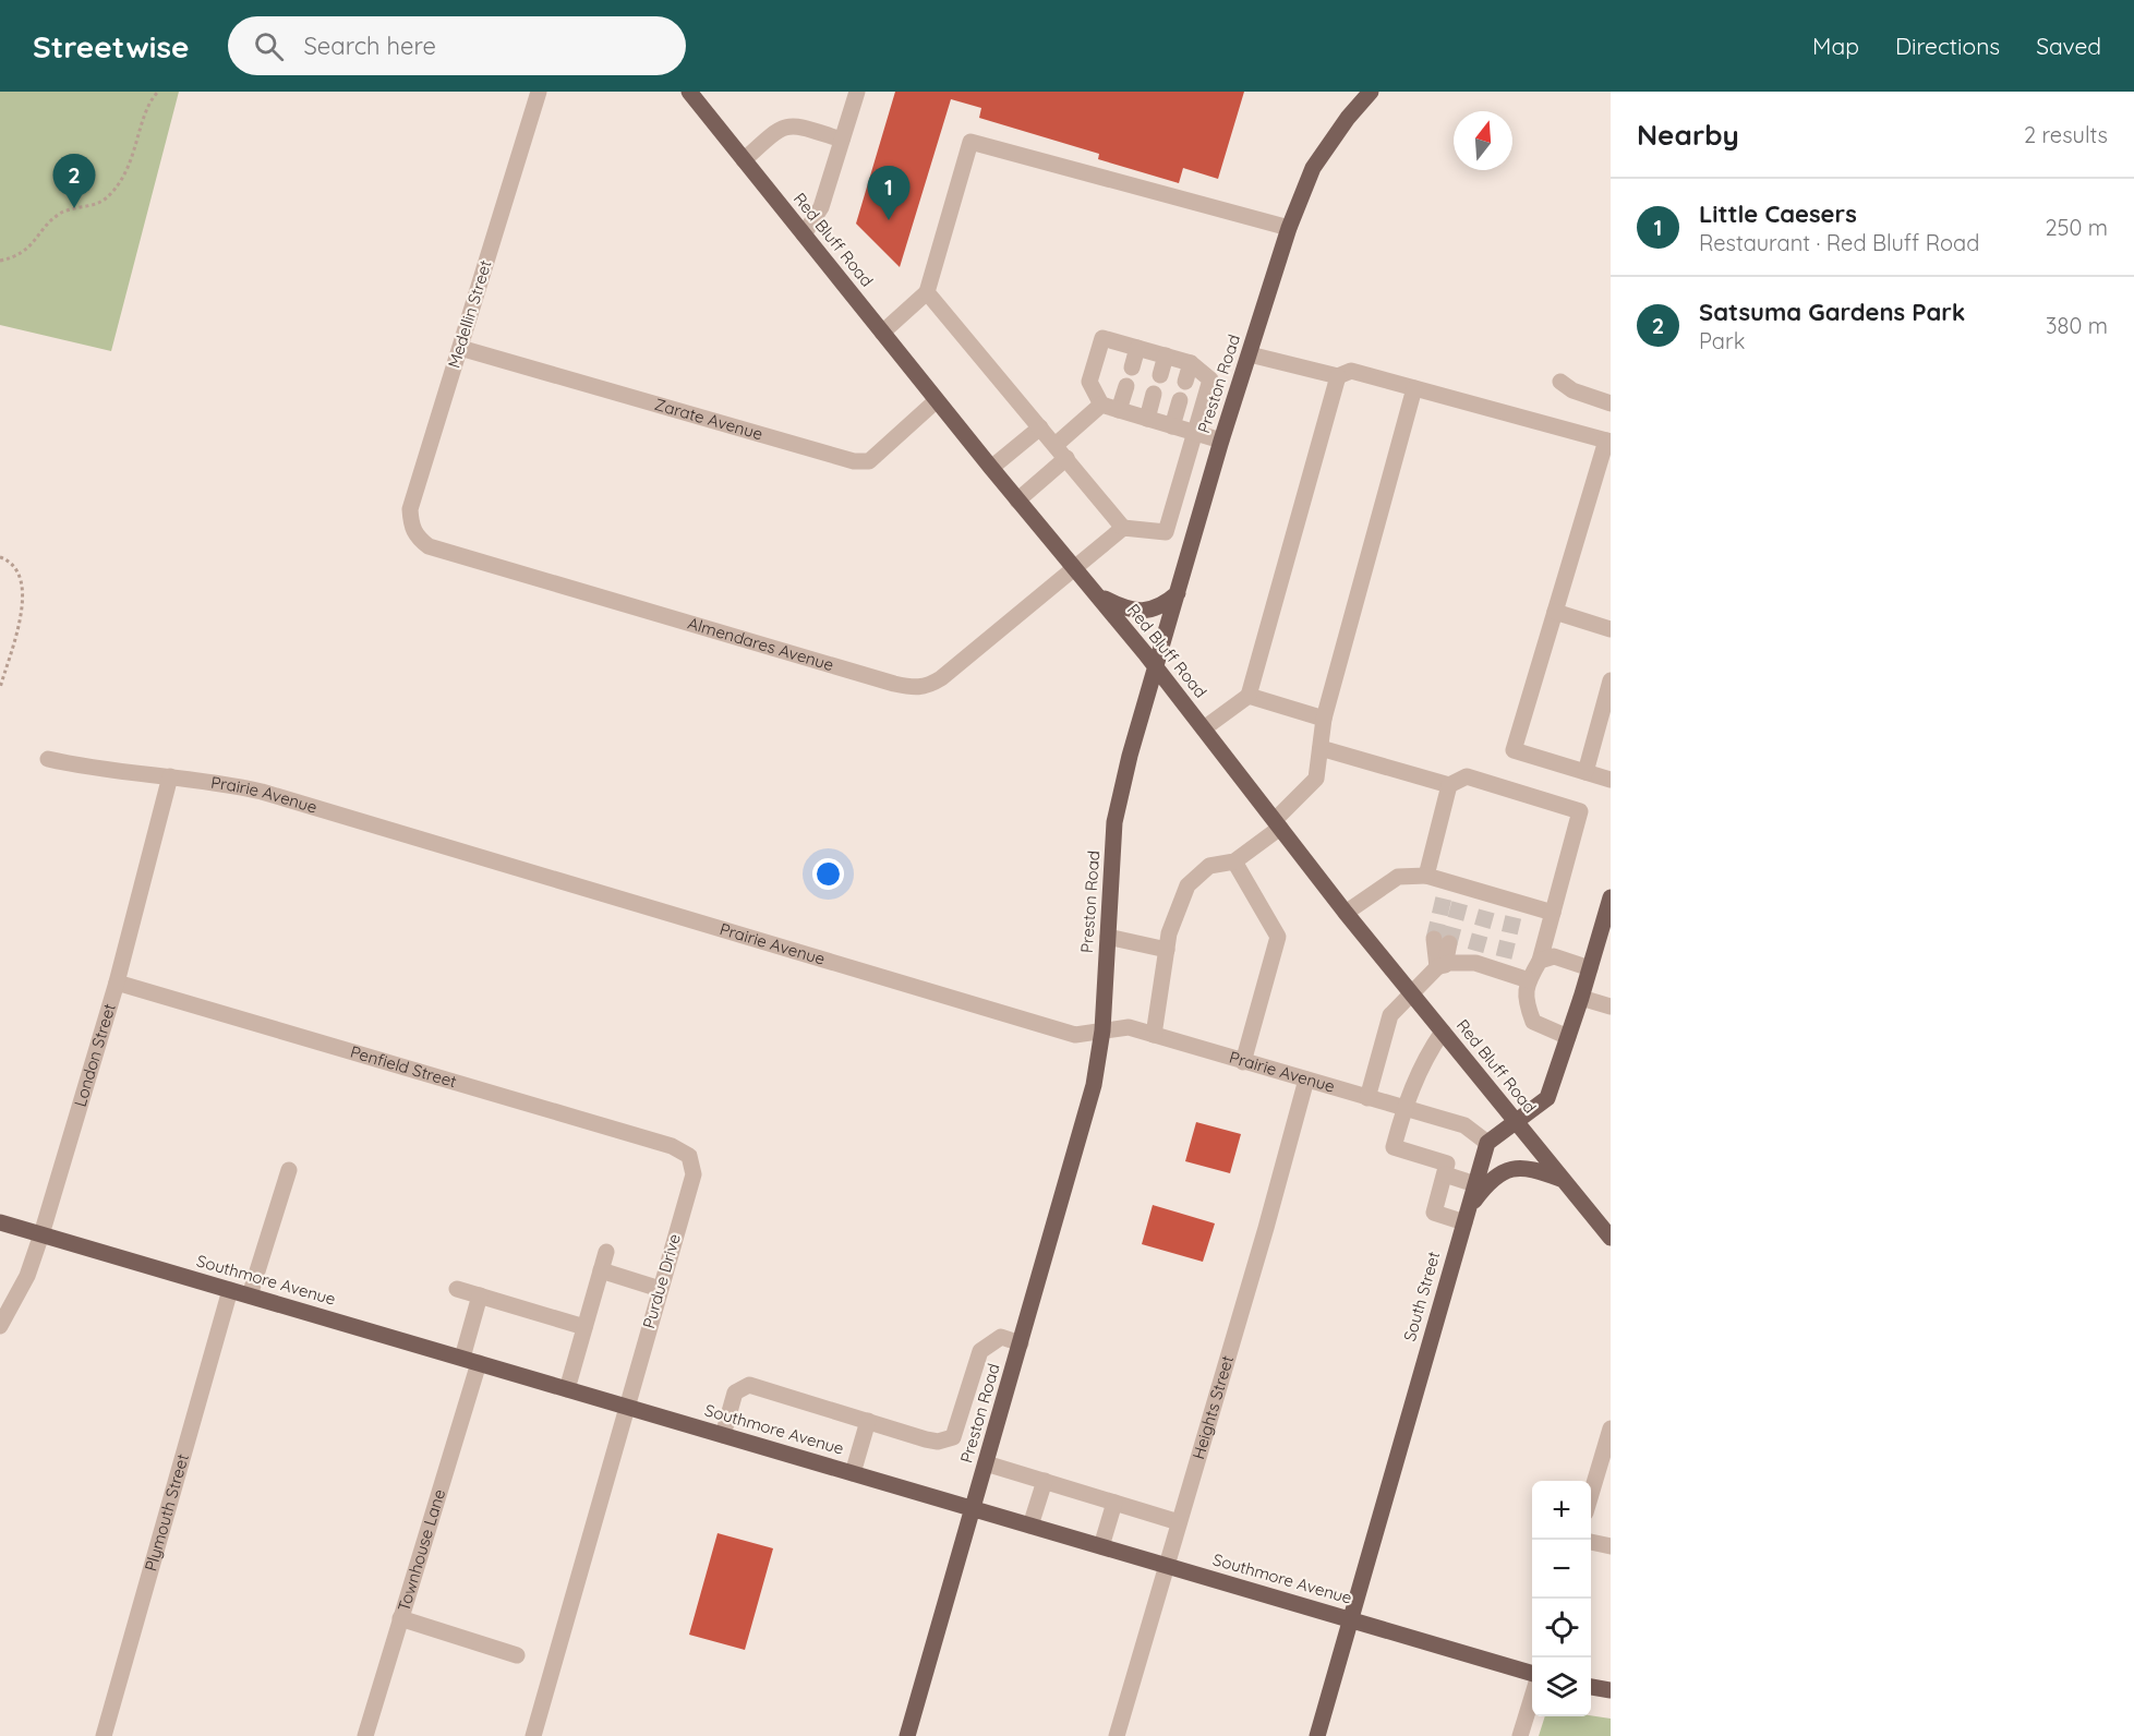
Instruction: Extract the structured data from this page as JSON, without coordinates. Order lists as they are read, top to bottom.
{
  "streets": {
    "main road": [
      "Red Bluff Road",
      "Preston Road",
      "Southmore Avenue",
      "South Street"
    ],
    "street": [
      "Medellin Street",
      "Zarate Avenue",
      "Almendares Avenue",
      "Prairie Avenue",
      "London Street",
      "Penfield Street",
      "Purdue Drive",
      "Heights Street",
      "Plymouth Street",
      "Townhouse Lane"
    ]
  },
  "crossings": [
    ["Red Bluff Road", "Preston Road"],
    ["Red Bluff Road", "Zarate Avenue"],
    ["Red Bluff Road", "Almendares Avenue"],
    ["Medellin Street", "Zarate Avenue"],
    ["Medellin Street", "Almendares Avenue"],
    ["Preston Road", "Prairie Avenue"],
    ["Preston Road", "Southmore Avenue"],
    ["Prairie Avenue", "London Street"],
    ["Prairie Avenue", "South Street"],
    ["Prairie Avenue", "Heights Street"],
    ["London Street", "Penfield Street"],
    ["London Street", "Southmore Avenue"],
    ["Penfield Street", "Purdue Drive"],
    ["Southmore Avenue", "Purdue Drive"],
    ["Southmore Avenue", "South Street"],
    ["Southmore Avenue", "Heights Street"],
    ["Southmore Avenue", "Plymouth Street"],
    ["Southmore Avenue", "Townhouse Lane"]
  ],
  "north": "top",
  "page": {
    "header": "Streetwise",
    "search": "Search here",
    "nav": ["Map", "Directions", "Saved"],
    "heading": ["Nearby", "2 results"],
    "pins": ["2", "1"],
    "list": [
      {
        "mark": "1",
        "name": "Little Caesers",
        "note": "Restaurant · Red Bluff Road",
        "value": "250 m"
      },
      {
        "mark": "2",
        "name": "Satsuma Gardens Park",
        "note": "Park",
        "value": "380 m"
      }
    ],
    "map_buttons": ["+", "−"]
  }
}
